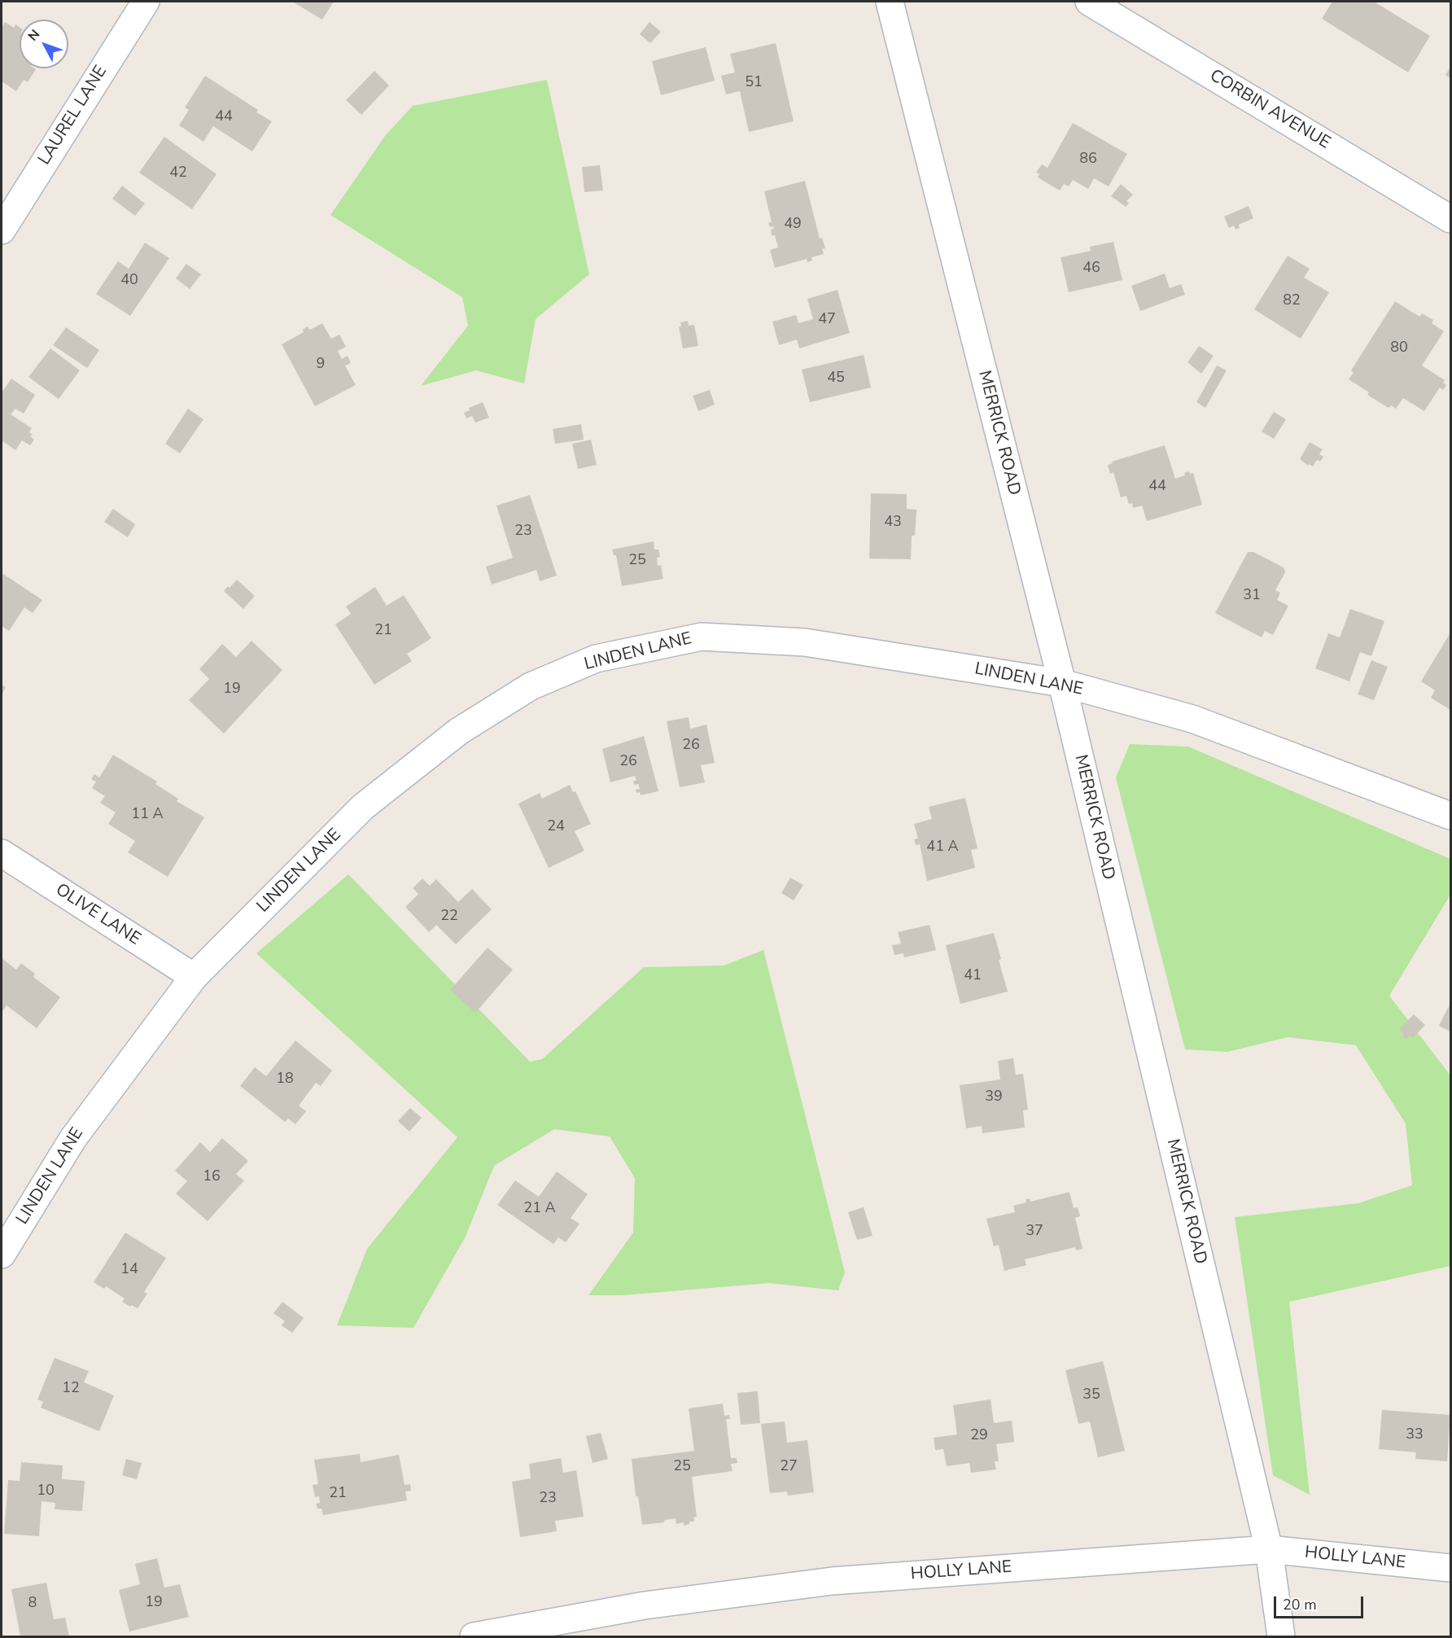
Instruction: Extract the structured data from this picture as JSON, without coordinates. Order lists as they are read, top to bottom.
{
  "streets": {
    "street": [
      "CORBIN AVENUE",
      "LAUREL LANE",
      "MERRICK ROAD",
      "LINDEN LANE",
      "OLIVE LANE",
      "HOLLY LANE"
    ]
  },
  "crossings": [
    ["MERRICK ROAD", "LINDEN LANE"],
    ["MERRICK ROAD", "HOLLY LANE"],
    ["LINDEN LANE", "OLIVE LANE"]
  ],
  "house_numbers": [
    "51",
    "44",
    "86",
    "42",
    "49",
    "46",
    "40",
    "82",
    "47",
    "80",
    "9",
    "45",
    "44",
    "43",
    "23",
    "25",
    "31",
    "21",
    "19",
    "26",
    "26",
    "11 A",
    "24",
    "41 A",
    "22",
    "41",
    "18",
    "39",
    "16",
    "21 A",
    "37",
    "14",
    "12",
    "35",
    "33",
    "29",
    "25",
    "27",
    "10",
    "21",
    "23",
    "19",
    "8"
  ],
  "scale_bar": "20 m",
  "north": "top left"
}
